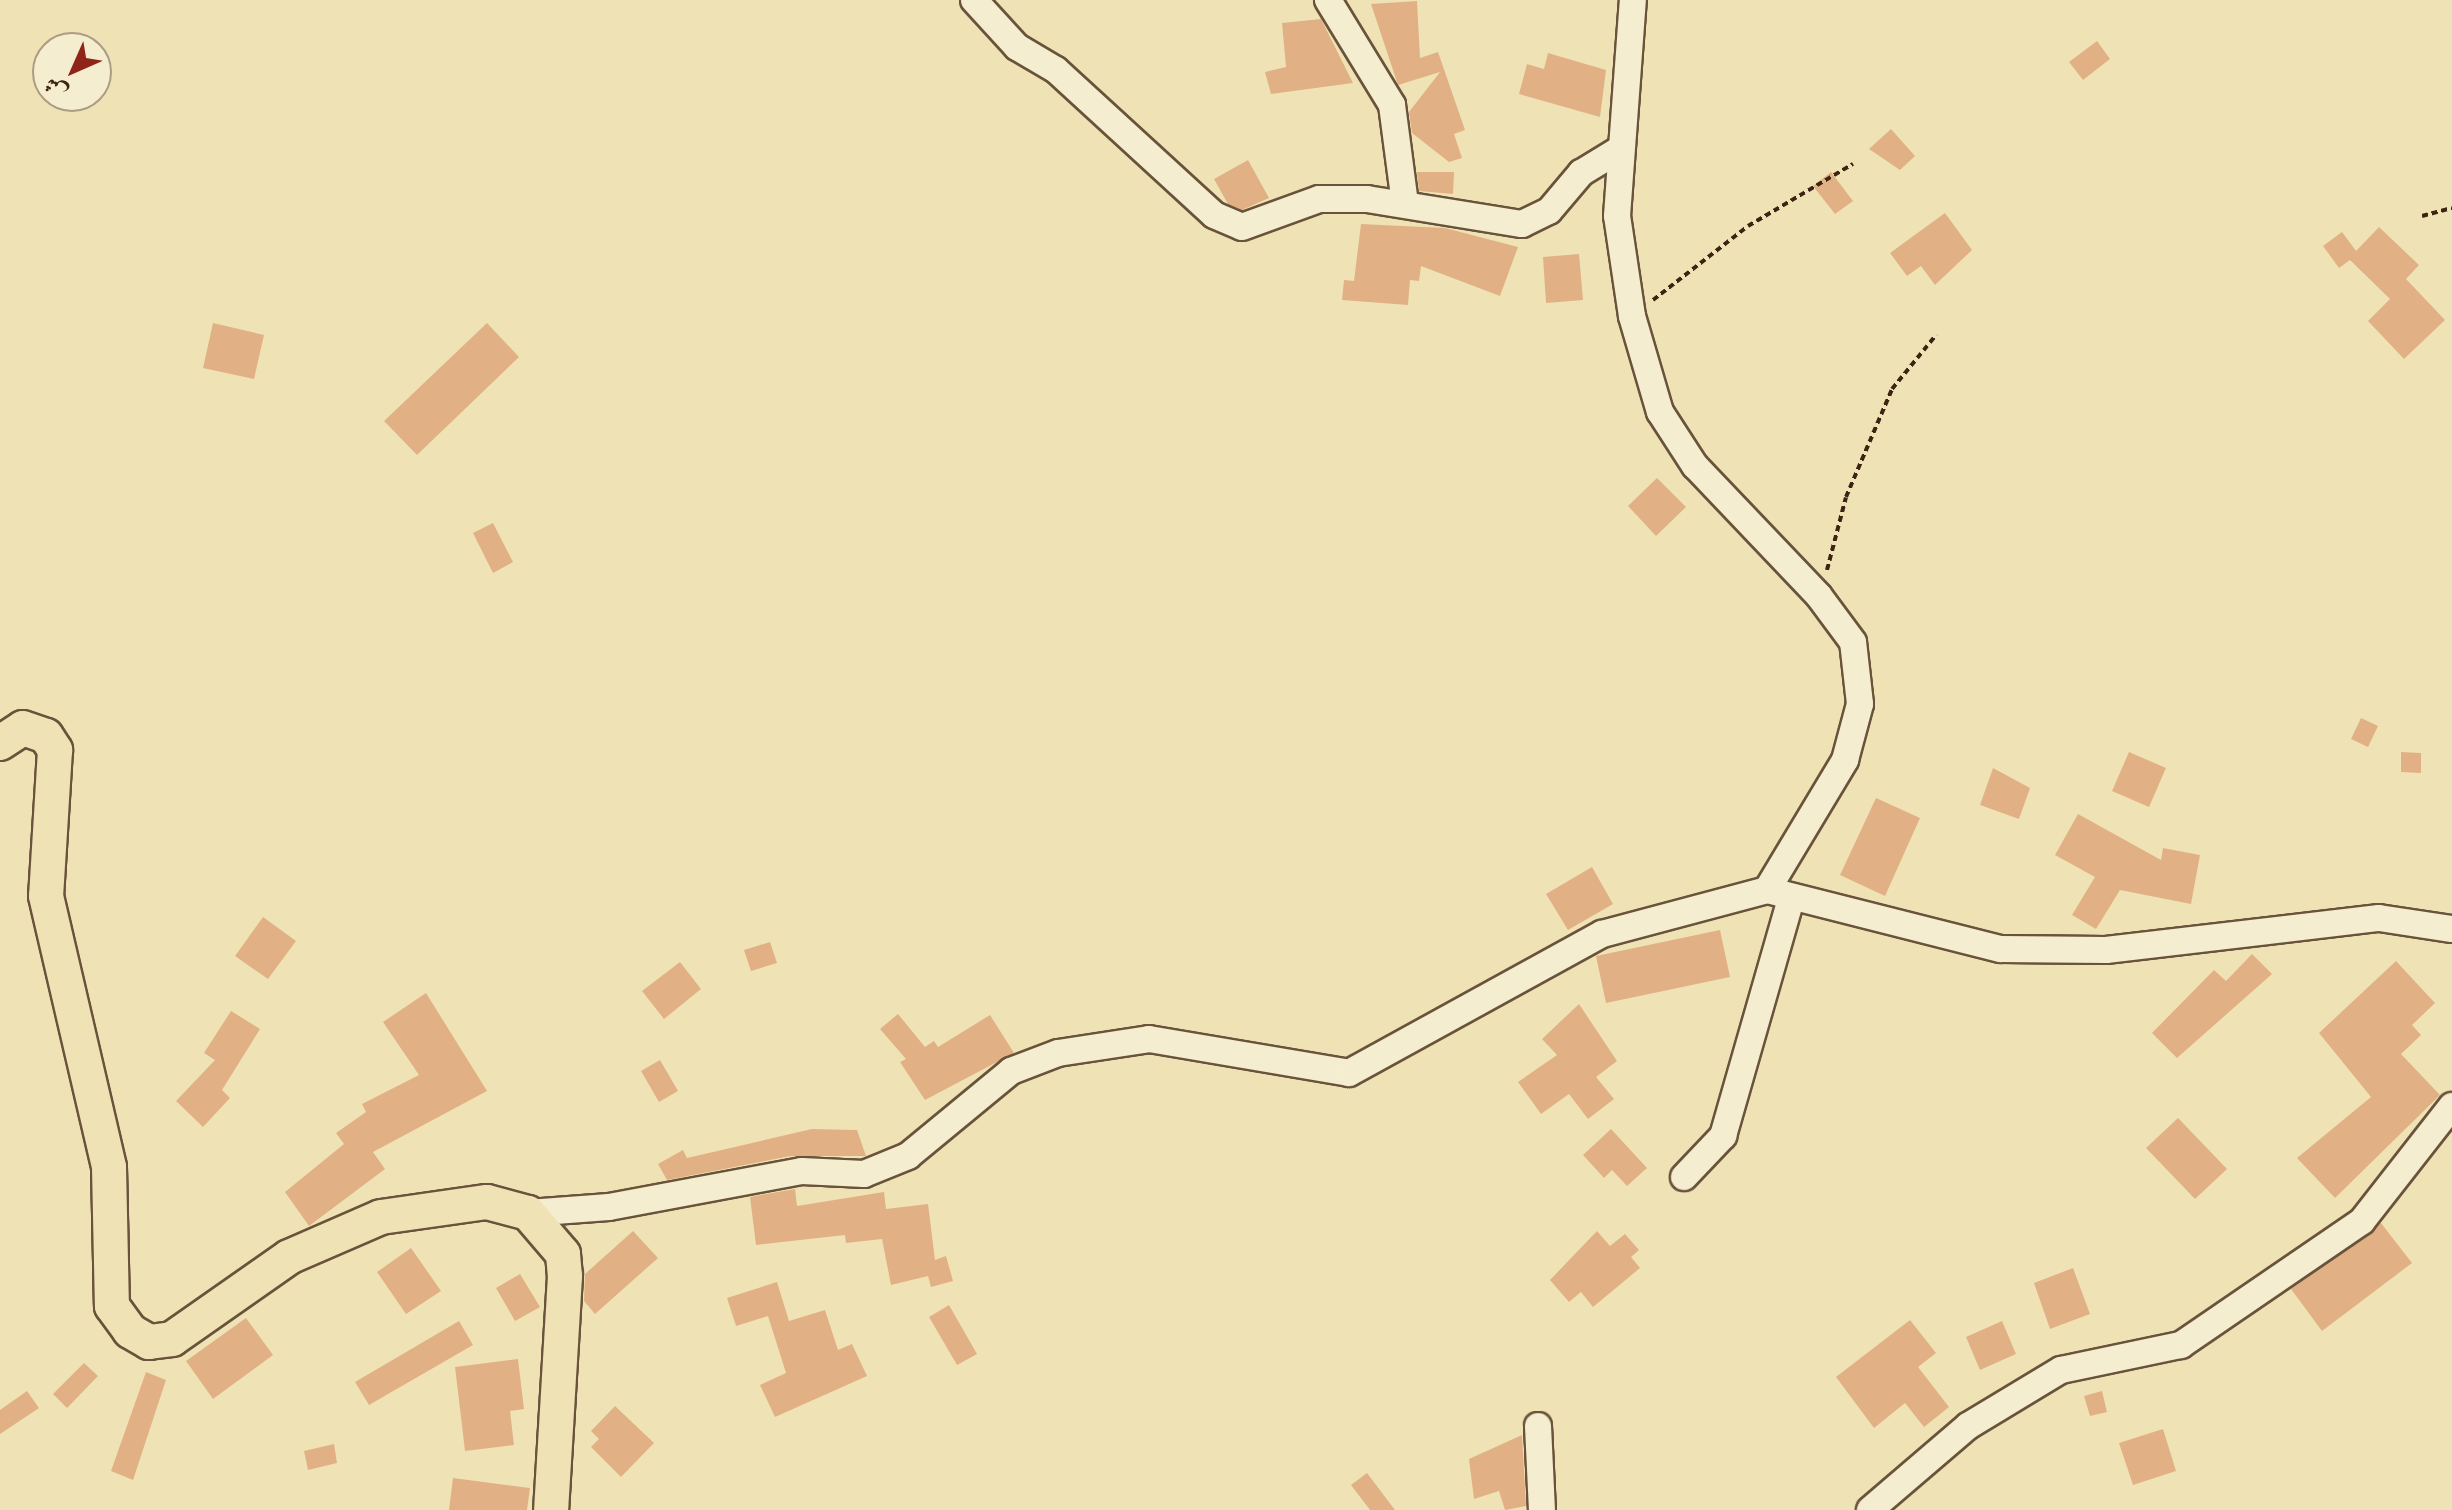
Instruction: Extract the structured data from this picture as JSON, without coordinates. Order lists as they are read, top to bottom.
{
  "north": "bottom left"
}
